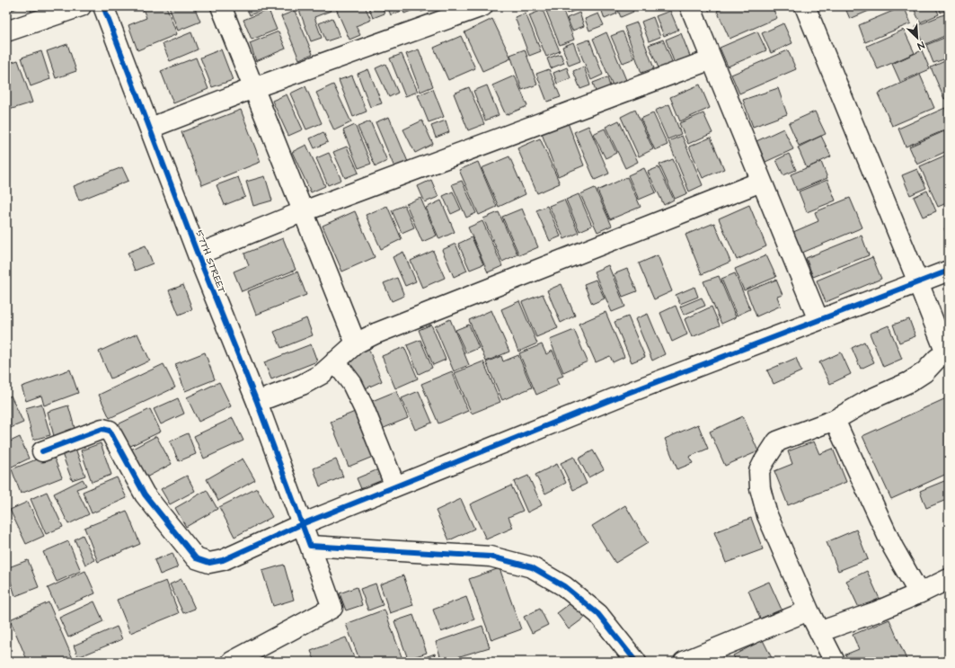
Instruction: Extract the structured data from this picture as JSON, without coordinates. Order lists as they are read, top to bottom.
{
  "streets": {
    "street": ["57TH STREET"]
  },
  "north": "bottom right"
}
